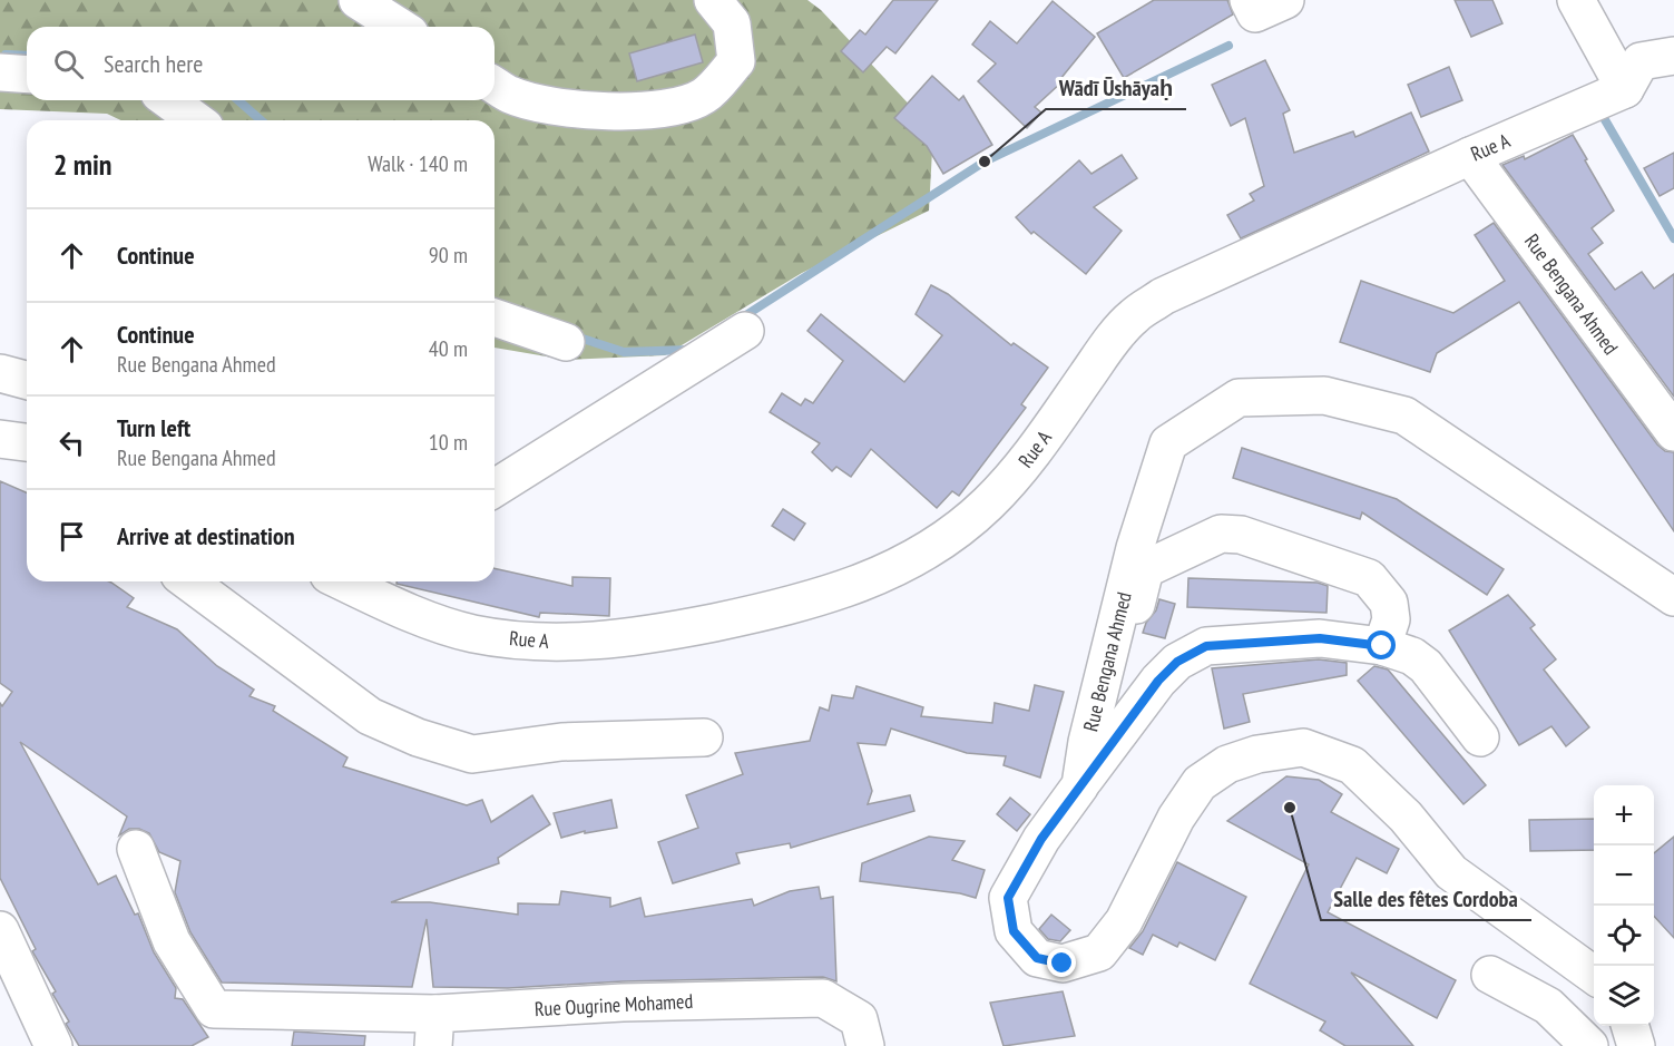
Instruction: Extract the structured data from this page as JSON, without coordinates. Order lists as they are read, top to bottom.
{
  "streets": {
    "street": ["Rue A", "Rue Bengana Ahmed", "Rue Ougrine Mohamed"]
  },
  "crossings": [
    ["Rue A", "Rue Bengana Ahmed"]
  ],
  "places": ["Wādī Ūshāyaḥ", "Salle des fêtes Cordoba"],
  "page": {
    "search": "Search here",
    "heading": ["2 min", "Walk · 140 m"],
    "list": [
      ["Continue", "90 m"],
      ["Continue", "Rue Bengana Ahmed", "40 m"],
      ["Turn left", "Rue Bengana Ahmed", "10 m"],
      "Arrive at destination"
    ],
    "map_buttons": ["+", "−"]
  }
}
